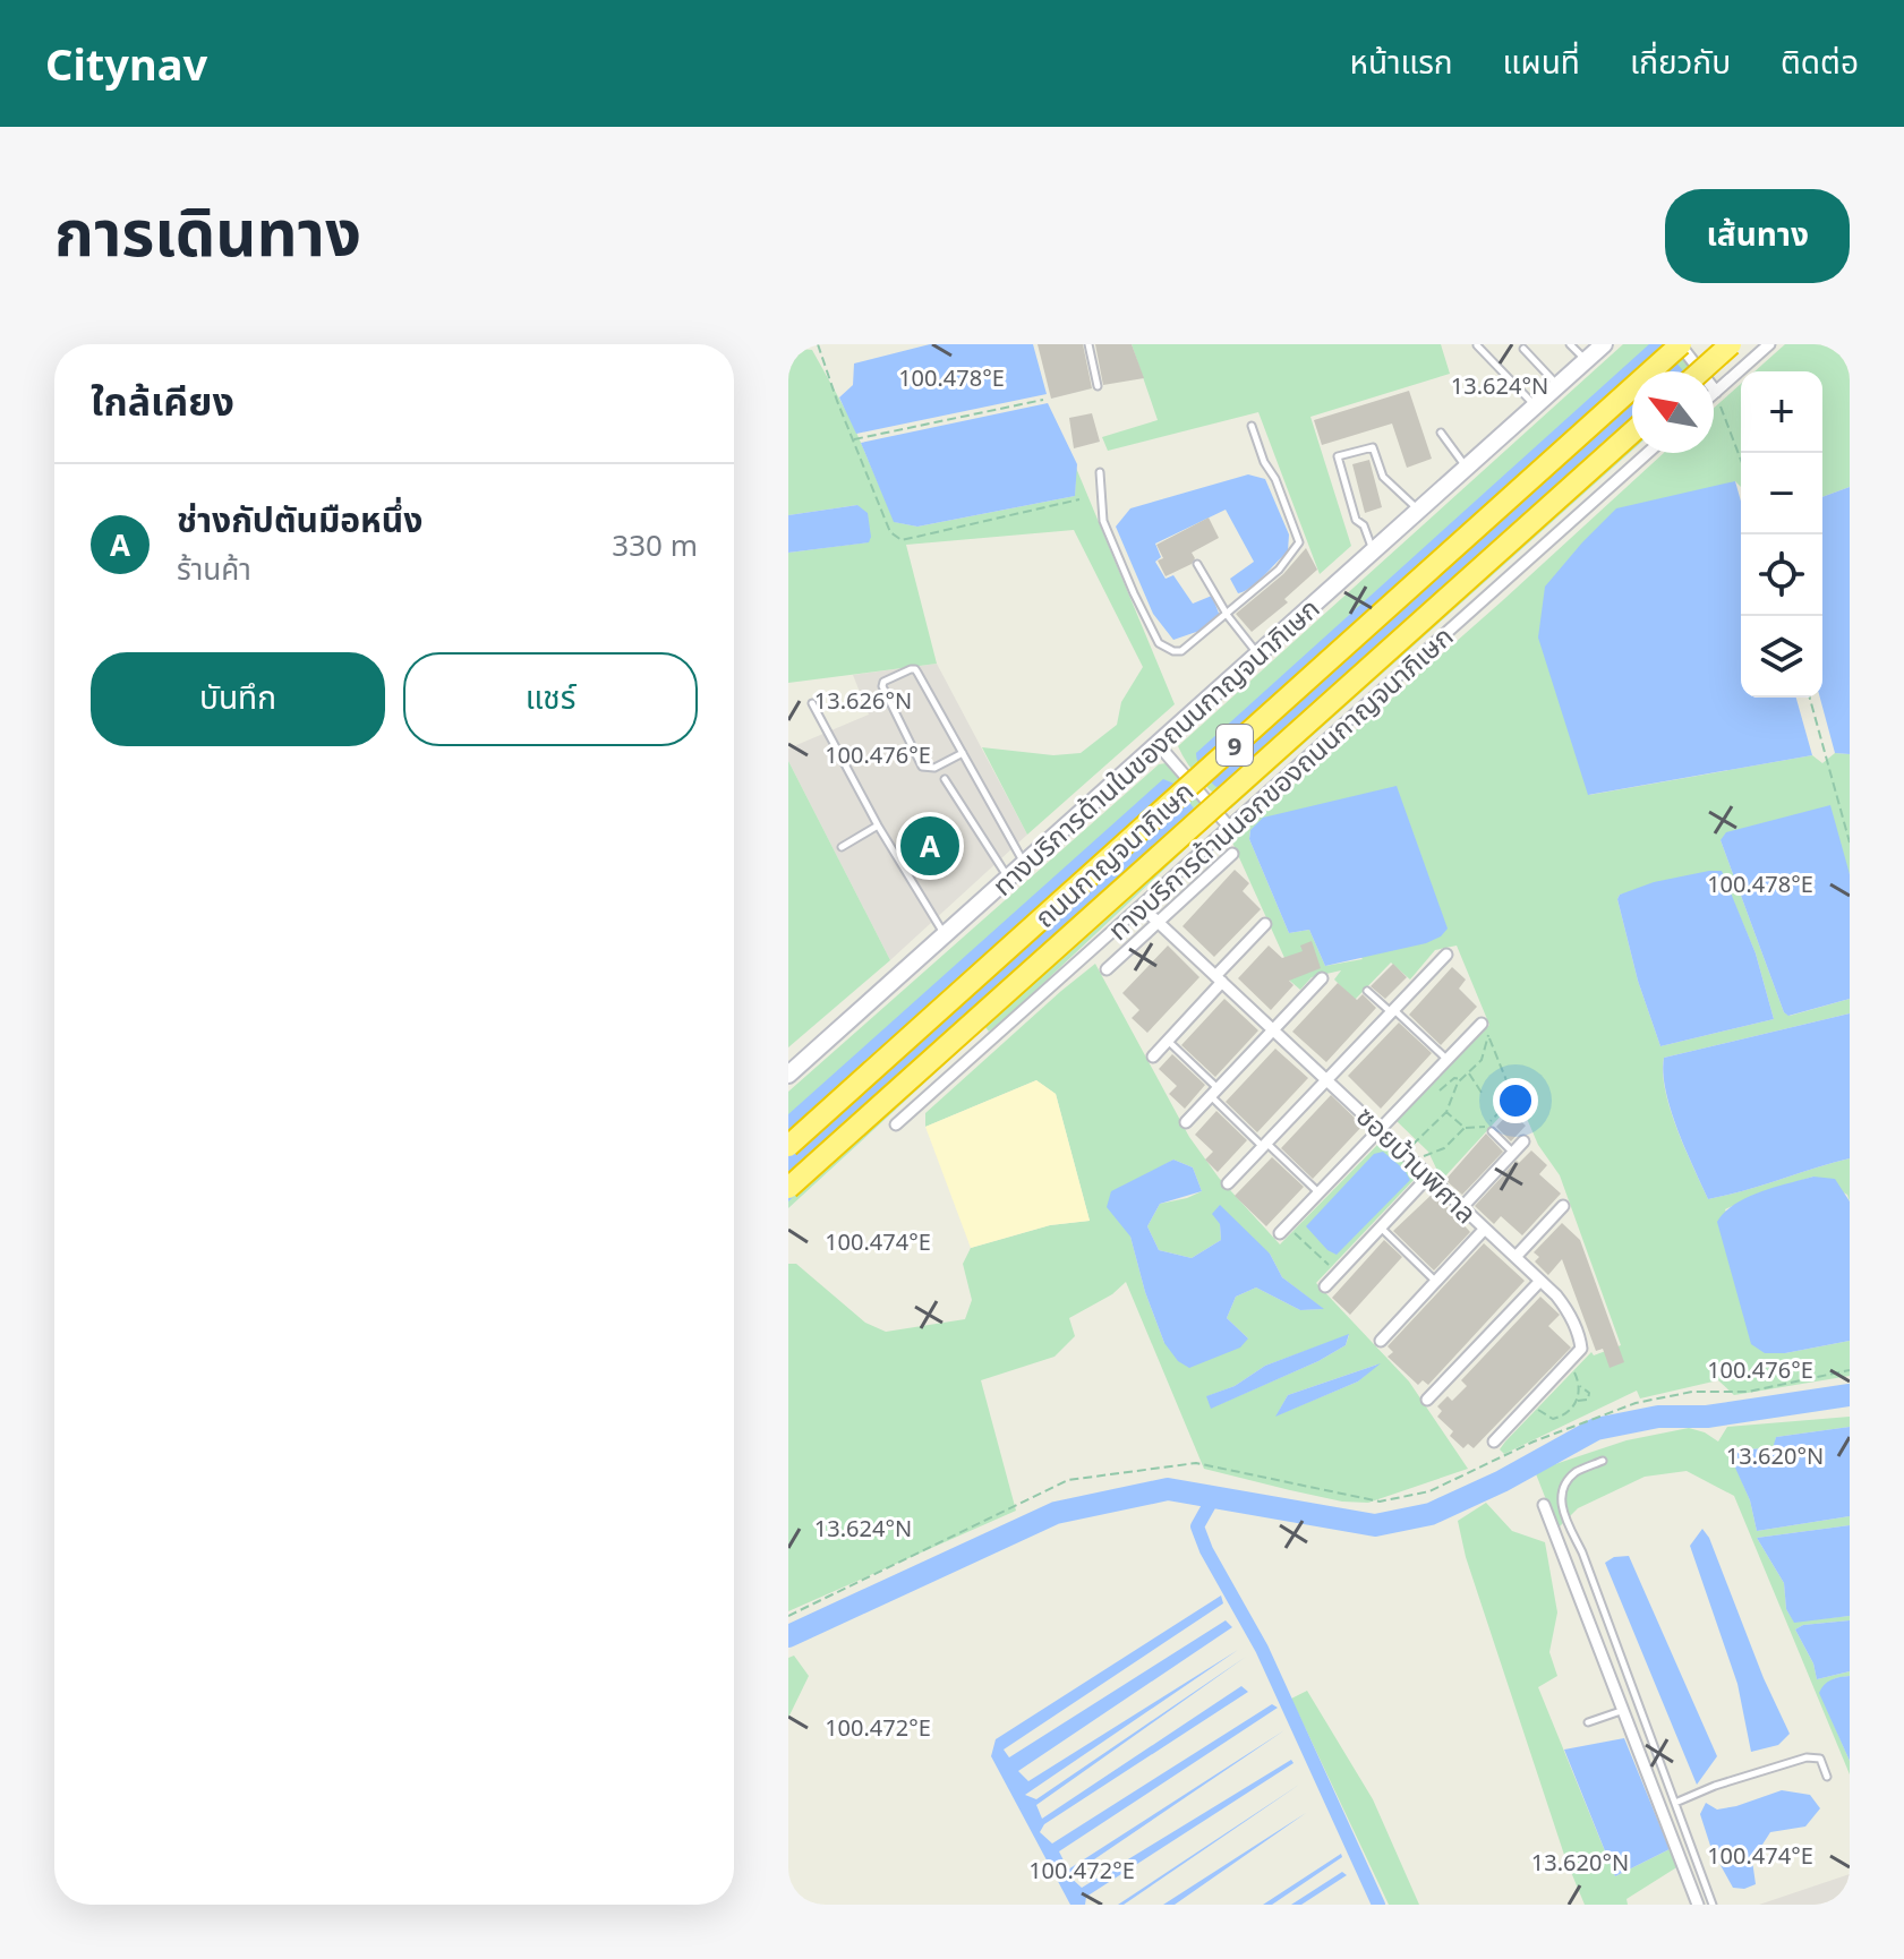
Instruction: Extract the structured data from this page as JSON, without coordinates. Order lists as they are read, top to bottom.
{
  "streets": {
    "highway": ["9", "ถนนกาญจนาภิเษก"],
    "main road": ["ทางบริการด้านในของถนนกาญจนาภิเษก"],
    "street": ["ทางบริการด้านนอกของถนนกาญจนาภิเษก", "ซอยบ้านพิศาล"]
  },
  "crossings": [
    ["ทางบริการด้านนอกของถนนกาญจนาภิเษก", "ซอยบ้านพิศาล"]
  ],
  "north": "top left",
  "page": {
    "header": "Citynav",
    "nav": [
      "หน้าแรก",
      "แผนที่",
      "เกี่ยวกับ",
      "ติดต่อ"
    ],
    "title": "การเดินทาง",
    "buttons": [
      "เส้นทาง",
      ["บันทึก", "แชร์"]
    ],
    "heading": "ใกล้เคียง",
    "map_buttons": ["+", "−"],
    "list": [
      {
        "mark": "A",
        "name": "ช่างกัปตันมือหนึ่ง",
        "note": "ร้านค้า",
        "value": "330 m"
      }
    ],
    "pins": "A"
  },
  "coordinates": [
    "100.478°E",
    "13.624°N",
    "13.626°N",
    "100.476°E",
    "100.474°E",
    "13.620°N",
    "100.472°E"
  ]
}
